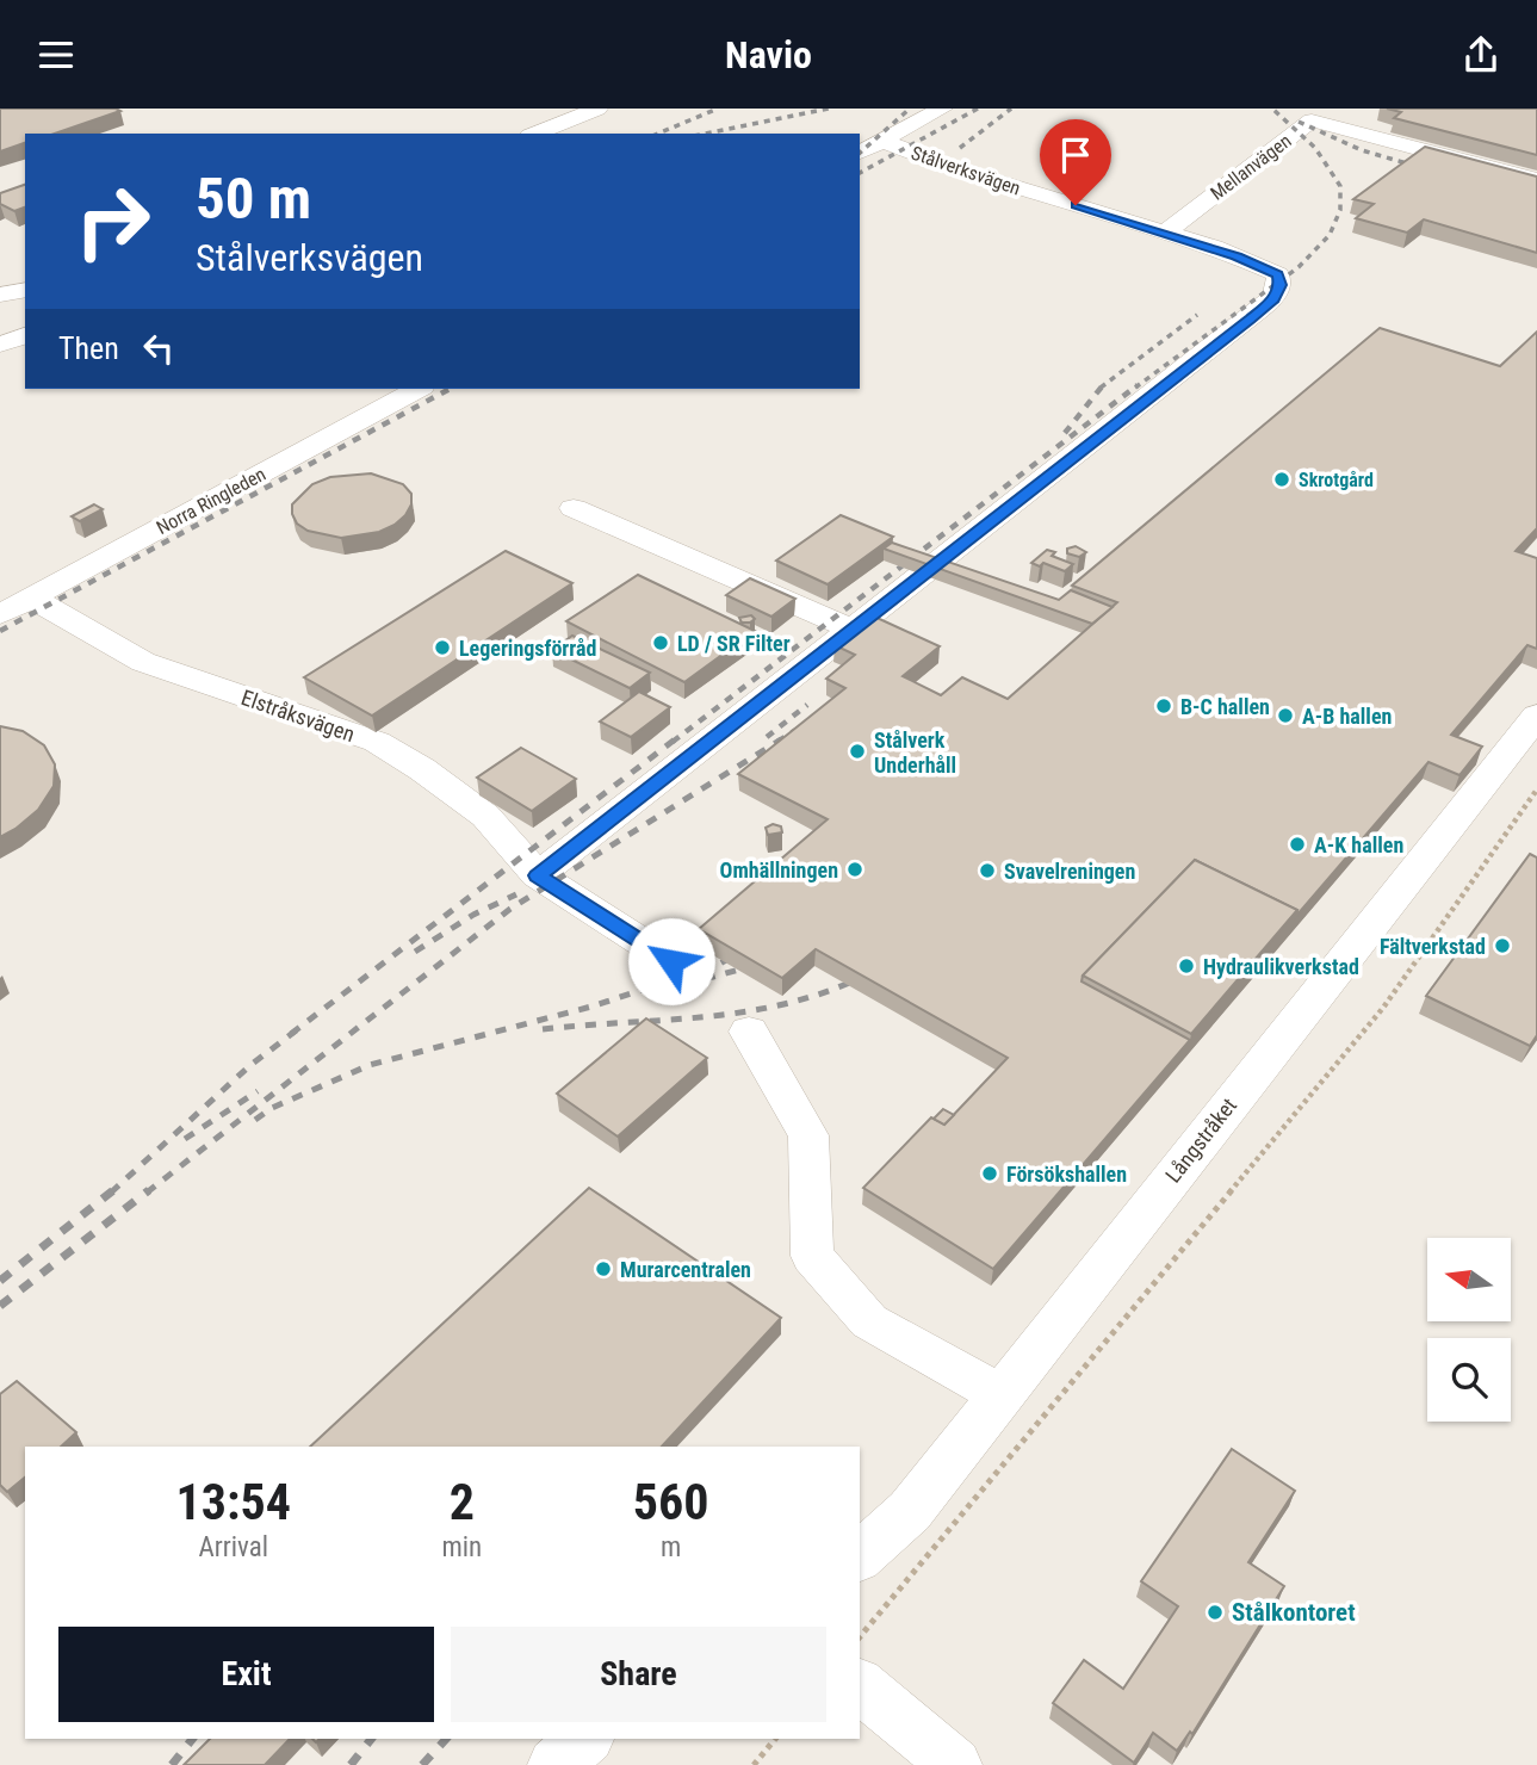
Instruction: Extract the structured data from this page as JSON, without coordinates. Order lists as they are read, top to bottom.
{
  "streets": {
    "street": [
      "Mellanvägen",
      "Stålverksvägen",
      "Norra Ringleden",
      "Elstråksvägen",
      "Långstråket"
    ]
  },
  "crossings": [
    ["Mellanvägen", "Stålverksvägen"],
    ["Stålverksvägen", "Elstråksvägen"],
    ["Norra Ringleden", "Elstråksvägen"]
  ],
  "places": [
    "Skrotgård",
    "LD / SR Filter",
    "Legeringsförråd",
    "B-C hallen",
    "A-B hallen",
    "Stålverk Underhåll",
    "A-K hallen",
    "Omhällningen",
    "Svavelreningen",
    "Fältverkstad",
    "Hydraulikverkstad",
    "Försökshallen",
    "Murarcentralen",
    "Stålkontoret"
  ],
  "north": "left",
  "page": {
    "header": "Navio",
    "turn": ["50 m", "Stålverksvägen"],
    "then": "Then",
    "eta": [
      "13:54",
      "Arrival",
      "2",
      "min",
      "560",
      "m"
    ],
    "buttons": ["Exit", "Share"]
  }
}
